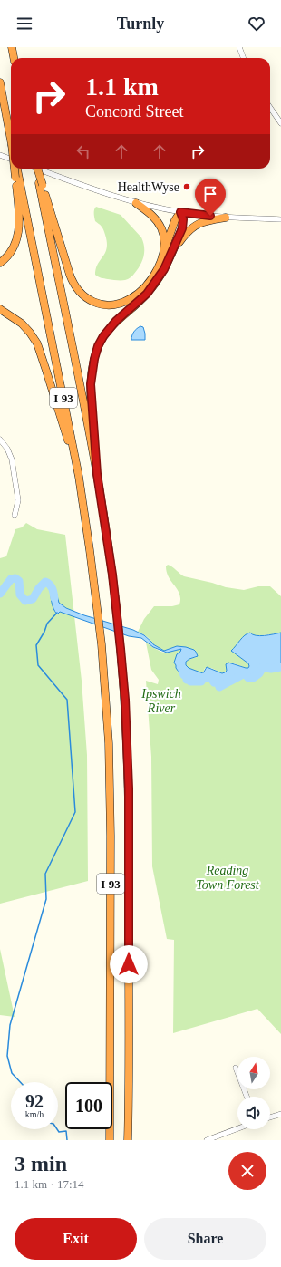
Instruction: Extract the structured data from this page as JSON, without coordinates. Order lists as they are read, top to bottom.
{
  "streets": {
    "highway": ["I 93"]
  },
  "parks": ["Ipswich River", "Reading Town Forest"],
  "places": ["HealthWyse"],
  "north": "top",
  "page": {
    "header": "Turnly",
    "turn": ["1.1 km", "Concord Street"],
    "speed": "92 km/h",
    "limit": "100",
    "heading": ["3 min", "1.1 km · 17:14"],
    "buttons": ["Exit", "Share"]
  }
}
